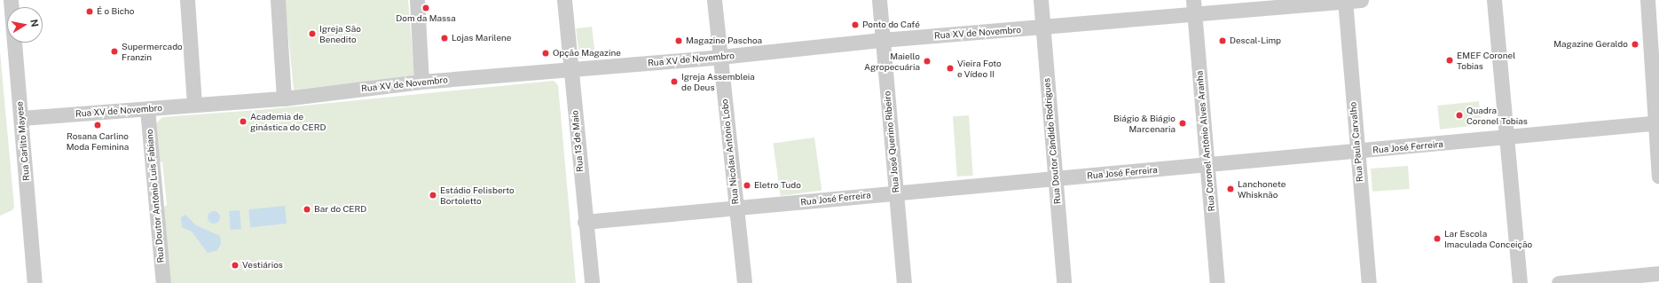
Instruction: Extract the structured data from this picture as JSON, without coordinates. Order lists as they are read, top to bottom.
{
  "streets": {
    "street": [
      "Rua XV de Novembro",
      "Rua Carlito Mayese",
      "Rua 13 de Maio",
      "Rua Doutor Cândido Rodrigues",
      "Rua Coronel Antônio Alves Aranha",
      "Rua José Querino Ribeiro",
      "Rua Paula Carvalho",
      "Rua José Ferreira",
      "Rua Nicolau Antônio Lobo",
      "Rua Doutor Antônio Luis Fabiano"
    ]
  },
  "crossings": [
    ["Rua XV de Novembro", "Rua Carlito Mayese"],
    ["Rua XV de Novembro", "Rua 13 de Maio"],
    ["Rua XV de Novembro", "Rua Doutor Cândido Rodrigues"],
    ["Rua XV de Novembro", "Rua Coronel Antônio Alves Aranha"],
    ["Rua XV de Novembro", "Rua José Querino Ribeiro"],
    ["Rua XV de Novembro", "Rua Paula Carvalho"],
    ["Rua XV de Novembro", "Rua Nicolau Antônio Lobo"],
    ["Rua XV de Novembro", "Rua Doutor Antônio Luis Fabiano"],
    ["Rua 13 de Maio", "Rua José Ferreira"],
    ["Rua Doutor Cândido Rodrigues", "Rua José Ferreira"],
    ["Rua Coronel Antônio Alves Aranha", "Rua José Ferreira"],
    ["Rua José Querino Ribeiro", "Rua José Ferreira"],
    ["Rua Paula Carvalho", "Rua José Ferreira"],
    ["Rua José Ferreira", "Rua Nicolau Antônio Lobo"]
  ],
  "places": [
    "Dom da Massa",
    "É o Bicho",
    "Ponto do Café",
    "Igreja São Benedito",
    "Lojas Marilene",
    "Magazine Paschoa",
    "Descal-Limp",
    "Magazine Geraldo",
    "Supermercado Franzin",
    "Opção Magazine",
    "EMEF Coronel Tobias",
    "Maiello Agropecuária",
    "Vieira Foto e Vídeo II",
    "Igreja Assembleia de Deus",
    "Quadra Coronel Tobias",
    "Academia de ginástica do CERD",
    "Biágio & Biágio Marcenaria",
    "Rosana Carlino Moda Feminina",
    "Eletro Tudo",
    "Lanchonete Whisknão",
    "Estádio Felisberto Bortoletto",
    "Bar do CERD",
    "Lar Escola Imaculada Conceição",
    "Vestiários"
  ],
  "north": "right"
}
